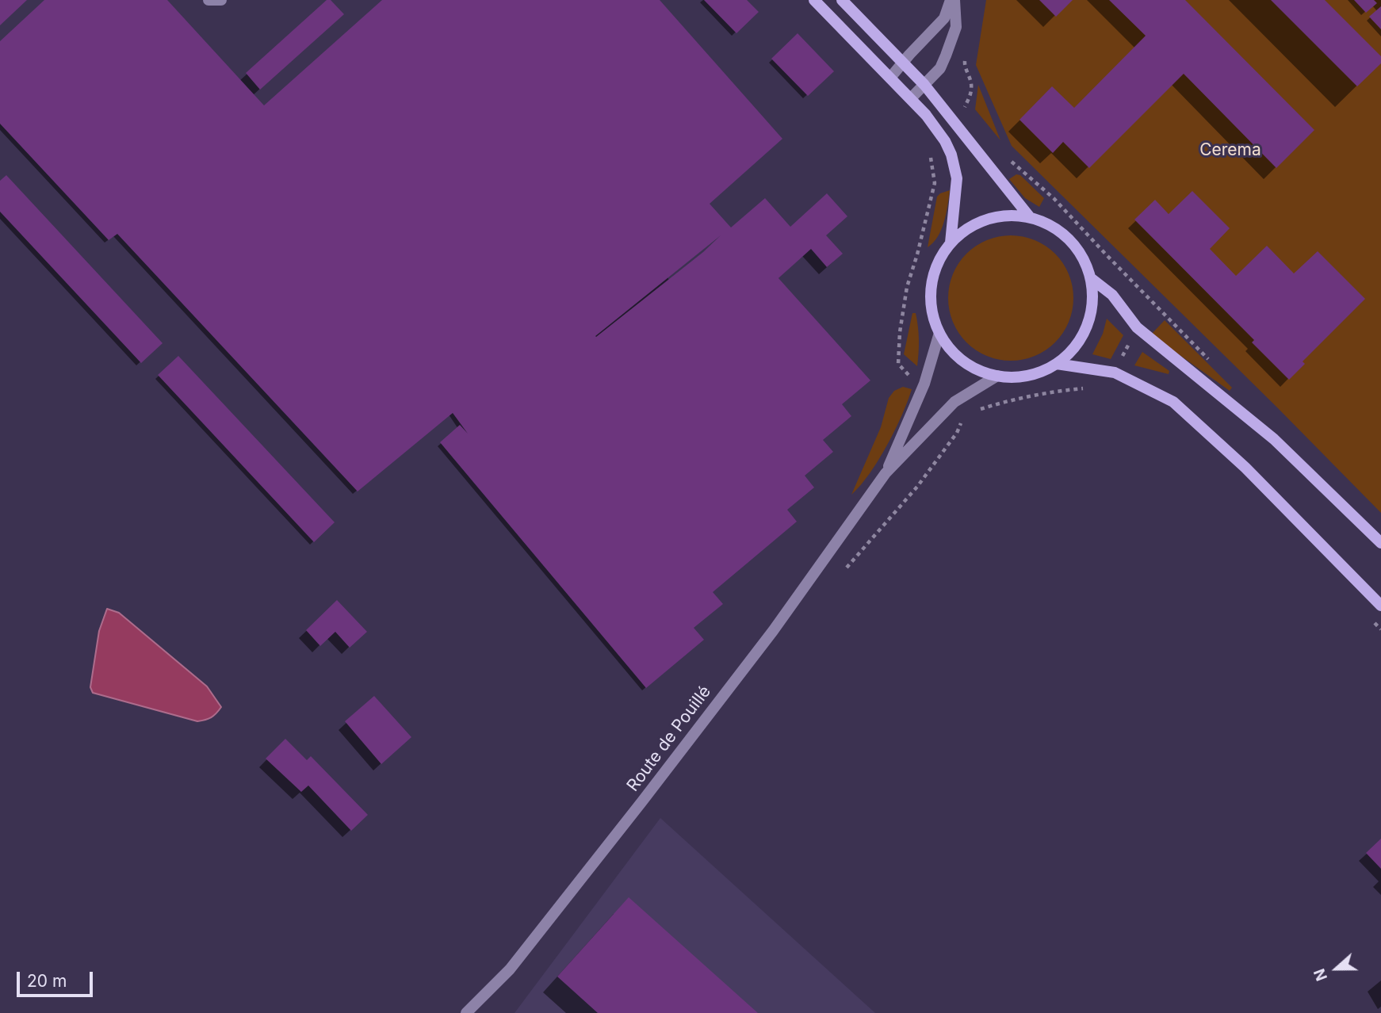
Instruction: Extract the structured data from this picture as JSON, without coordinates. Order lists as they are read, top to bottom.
{
  "streets": {
    "street": ["Route de Pouillé"]
  },
  "parks": ["Cerema"],
  "scale_bar": "20 m",
  "north": "left"
}
